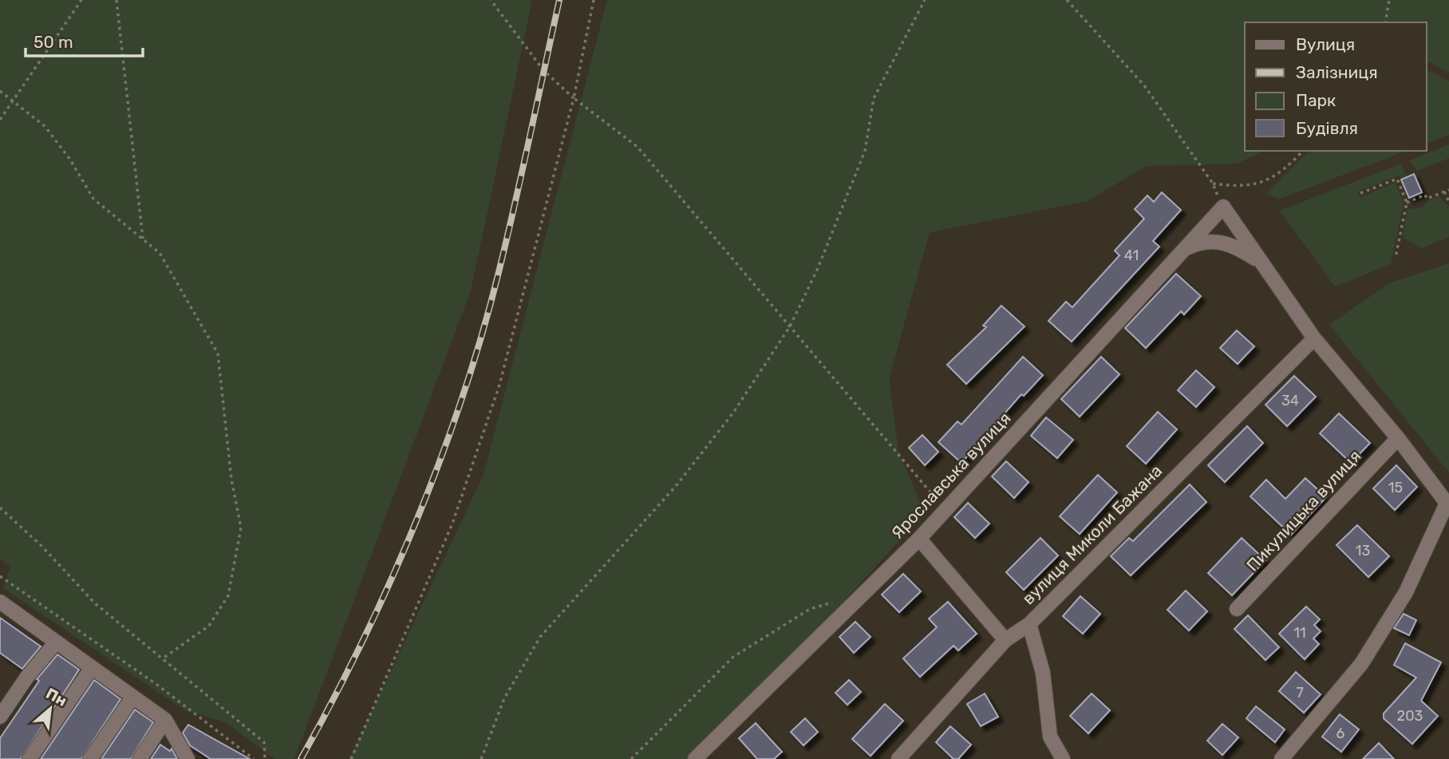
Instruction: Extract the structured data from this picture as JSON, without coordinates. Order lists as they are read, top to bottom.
{
  "streets": {
    "street": ["Ярославська вулиця", "Пикулицька вулиця", "вулиця Миколи Бажана"]
  },
  "house_numbers": [
    "41",
    "34",
    "15",
    "13",
    "11",
    "7",
    "203",
    "6"
  ],
  "legend": [
    "Вулиця",
    "Залізниця",
    "Парк",
    "Будівля"
  ],
  "scale_bar": "50 m",
  "north": "top right"
}
